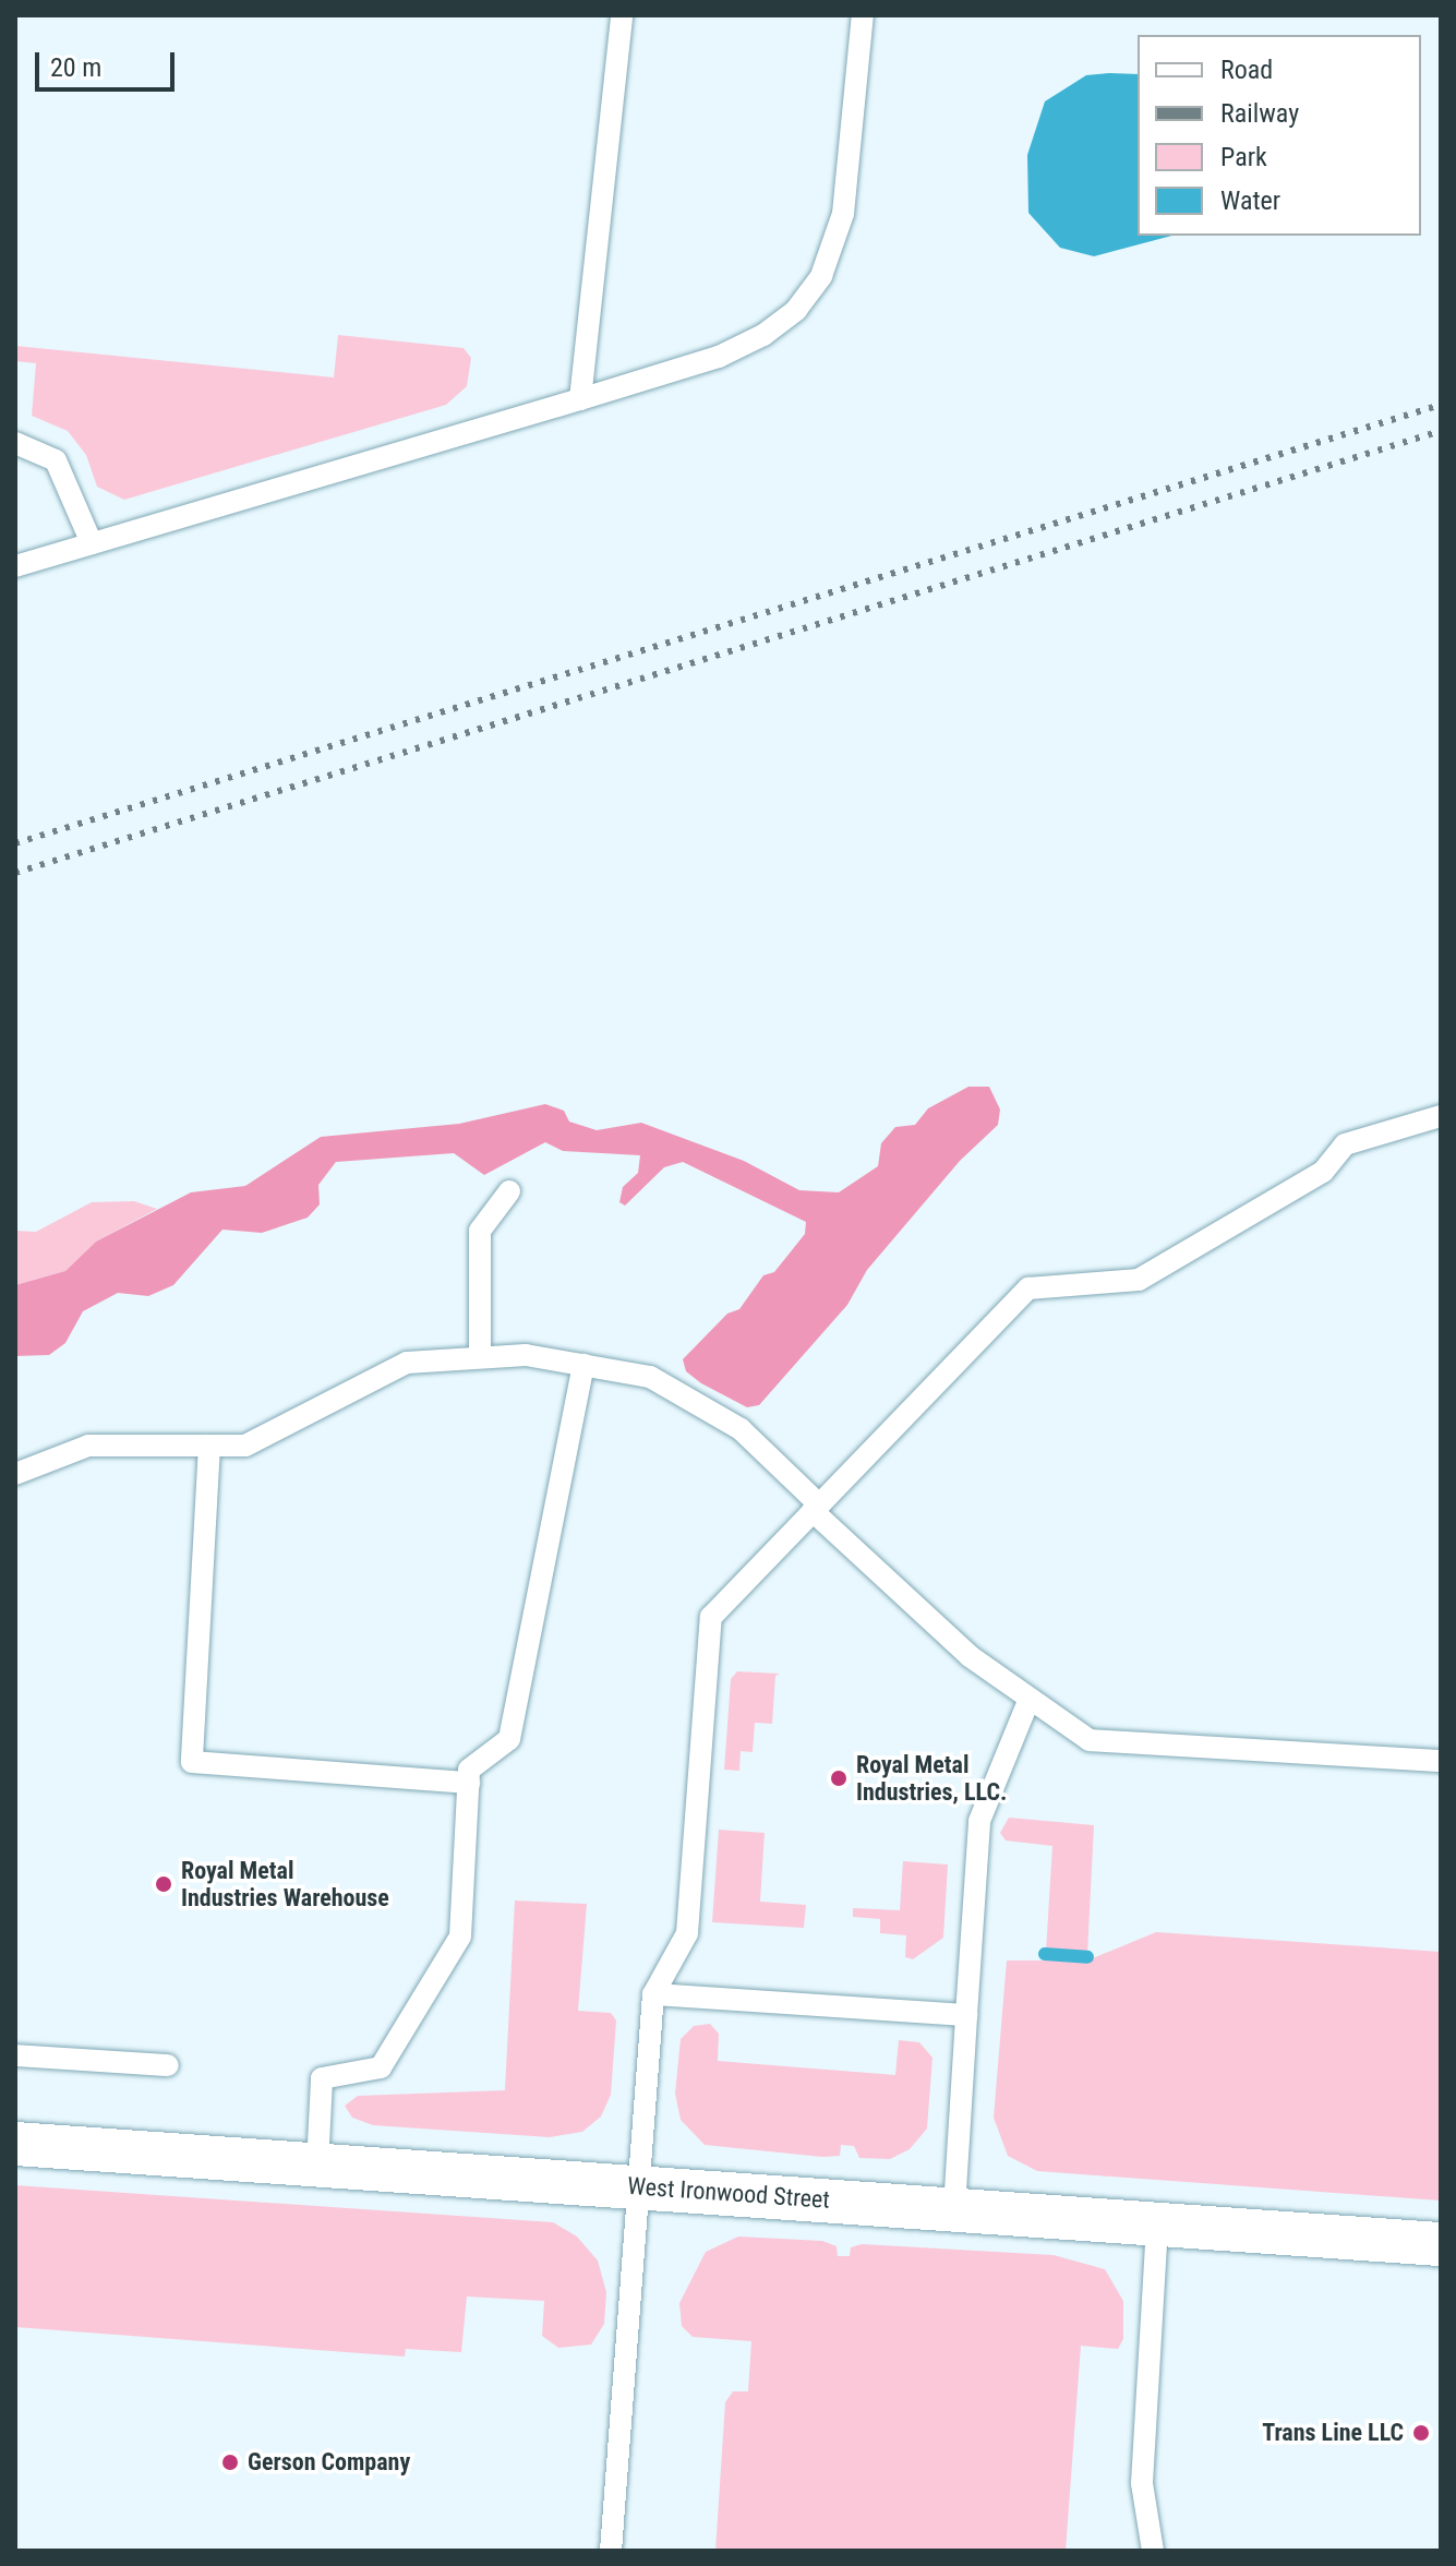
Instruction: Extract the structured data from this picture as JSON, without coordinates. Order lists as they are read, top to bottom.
{
  "streets": {
    "street": ["West Ironwood Street"]
  },
  "places": [
    "Royal Metal Industries, LLC.",
    "Royal Metal Industries Warehouse",
    "Trans Line LLC",
    "Gerson Company"
  ],
  "legend": [
    "Road",
    "Railway",
    "Park",
    "Water"
  ],
  "scale_bar": "20 m"
}
